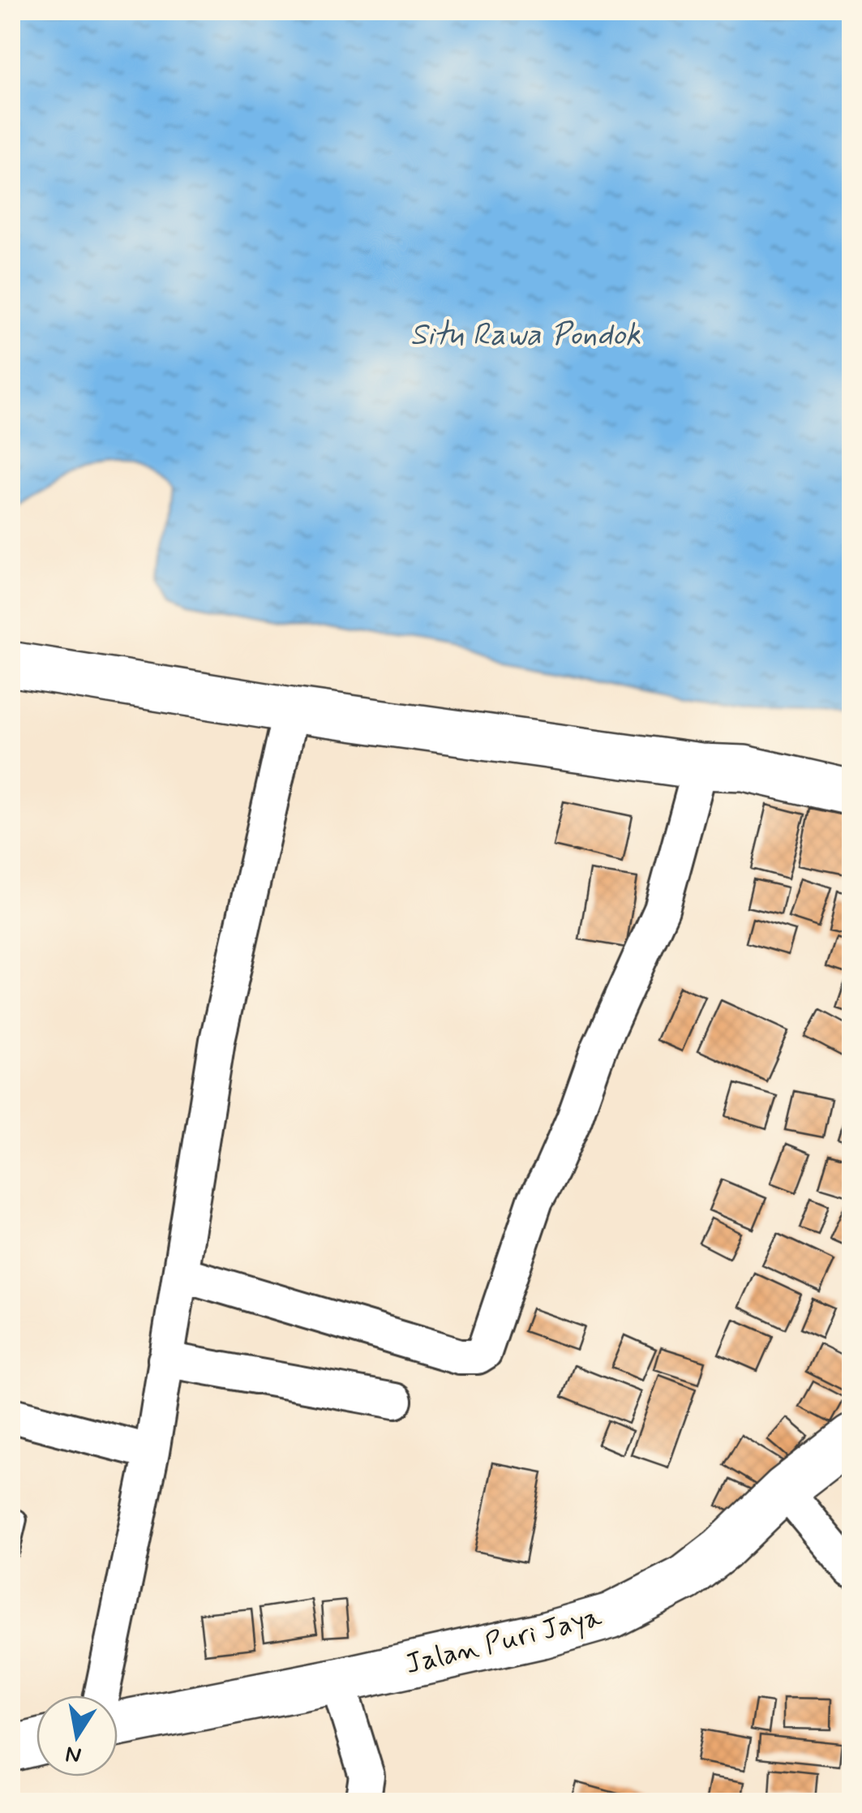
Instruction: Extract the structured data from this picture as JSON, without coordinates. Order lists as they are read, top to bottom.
{
  "streets": {
    "street": ["Jalan Puri Jaya"]
  },
  "water": ["Situ Rawa Pondok"],
  "north": "bottom"
}
